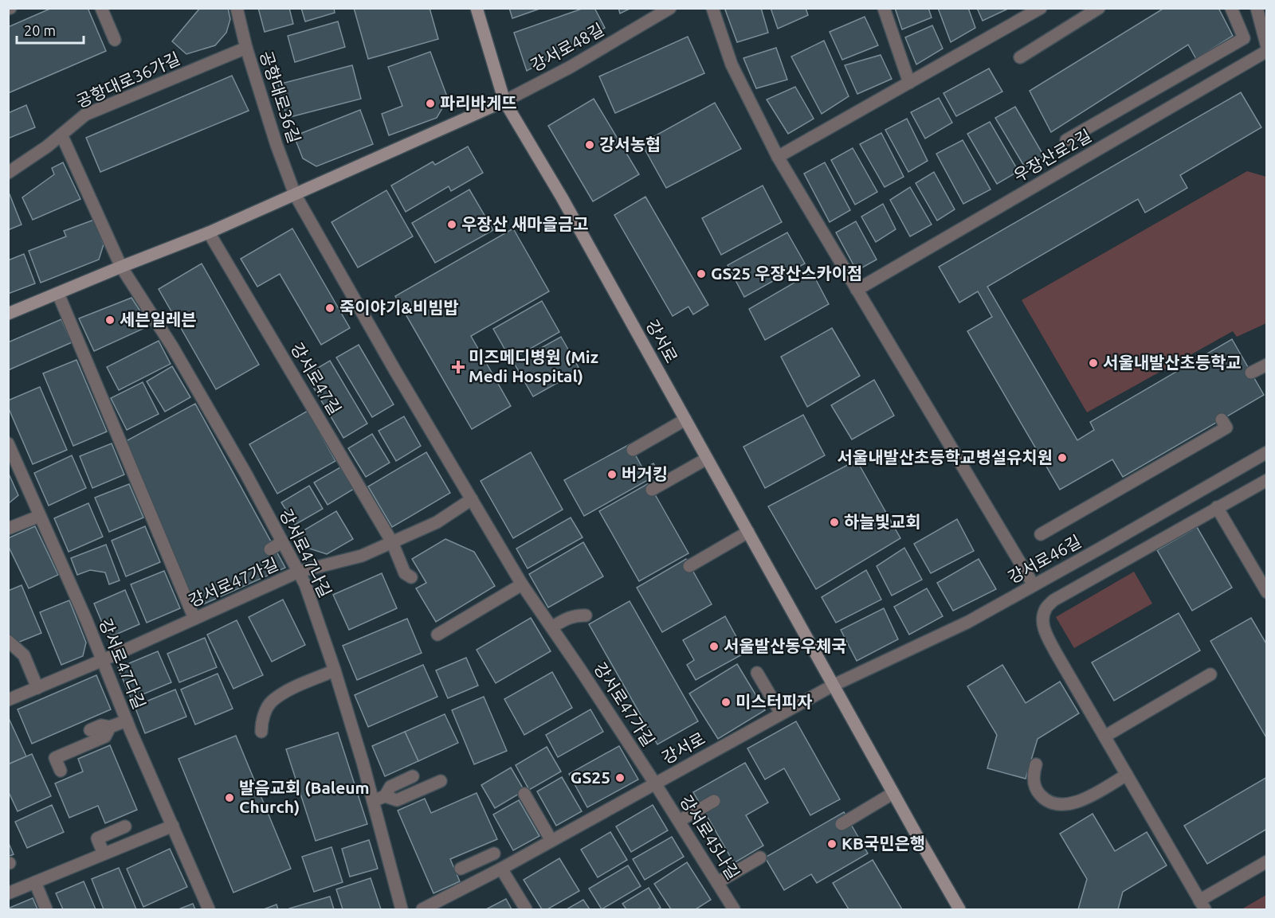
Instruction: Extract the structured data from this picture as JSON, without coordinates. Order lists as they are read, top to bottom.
{
  "streets": {
    "main road": ["강서로"],
    "street": [
      "강서로48길",
      "공항대로36가길",
      "공항대로36길",
      "우장산로2길",
      "강서로47길",
      "강서로47나길",
      "강서로46길",
      "강서로47가길",
      "강서로47다길",
      "강서로45나길"
    ]
  },
  "crossings": [
    ["강서로48길", "강서로"],
    ["공항대로36가길", "공항대로36길"],
    ["공항대로36길", "강서로47가길"],
    ["강서로", "강서로46길"],
    ["강서로", "강서로47가길"],
    ["강서로", "강서로45나길"],
    ["강서로47길", "강서로47가길"],
    ["강서로47나길", "강서로47가길"],
    ["강서로47가길", "강서로47다길"],
    ["강서로47가길", "강서로45나길"]
  ],
  "places": {
    "other": [
      "파리바게뜨",
      "강서농협",
      "우장산 새마을금고",
      "GS25 우장산스카이점",
      "죽이야기&비빔밥",
      "세븐일레븐",
      "서울내발산초등학교",
      "서울내발산초등학교병설유치원",
      "버거킹",
      "하늘빛교회",
      "서울발산동우체국",
      "미스터피자",
      "GS25",
      "발음교회 (Baleum Church)",
      "KB국민은행"
    ],
    "health": ["미즈메디병원 (Miz Medi Hospital)"]
  },
  "scale_bar": "20 m"
}
